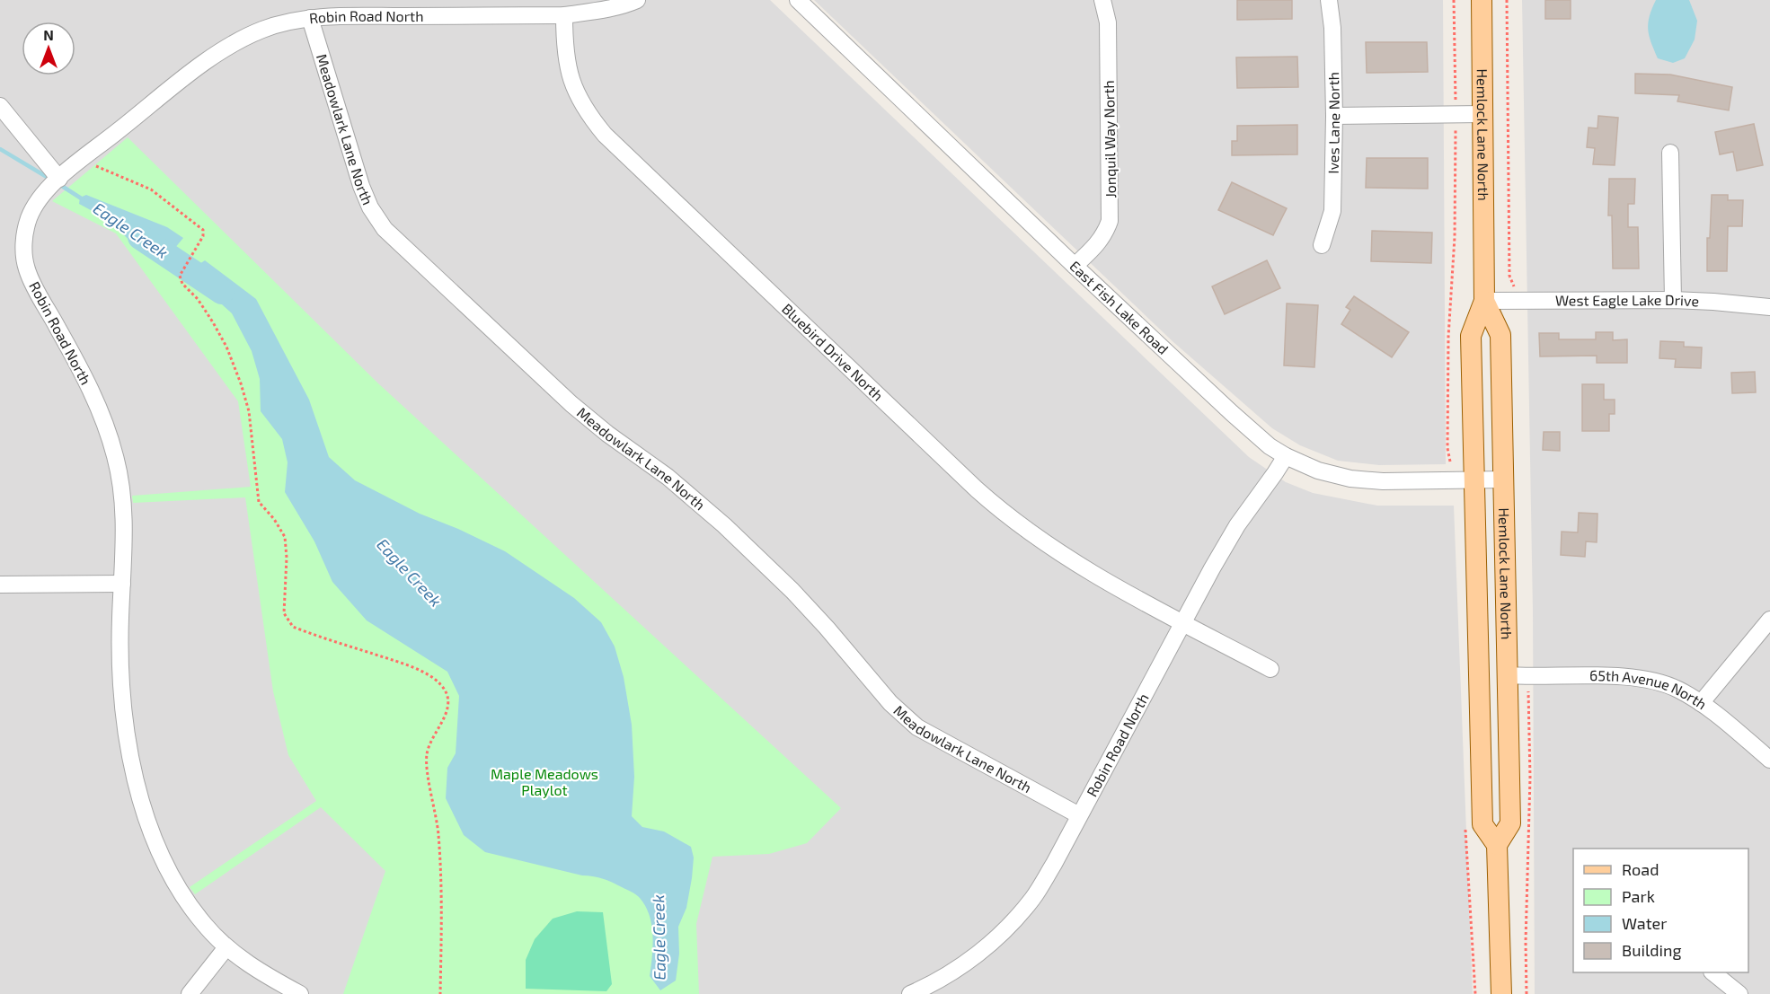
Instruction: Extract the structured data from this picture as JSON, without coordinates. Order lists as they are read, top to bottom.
{
  "streets": {
    "main road": ["Hemlock Lane North"],
    "street": [
      "Robin Road North",
      "Ives Lane North",
      "Meadowlark Lane North",
      "Jonquil Way North",
      "West Eagle Lake Drive",
      "East Fish Lake Road",
      "Bluebird Drive North",
      "65th Avenue North"
    ]
  },
  "crossings": [
    ["Robin Road North", "Meadowlark Lane North"],
    ["Robin Road North", "East Fish Lake Road"],
    ["Robin Road North", "Bluebird Drive North"],
    ["Hemlock Lane North", "West Eagle Lake Drive"],
    ["Hemlock Lane North", "East Fish Lake Road"],
    ["Hemlock Lane North", "65th Avenue North"],
    ["Jonquil Way North", "East Fish Lake Road"]
  ],
  "water": ["Eagle Creek"],
  "parks": ["Maple Meadows Playlot"],
  "legend": [
    "Road",
    "Park",
    "Water",
    "Building"
  ],
  "north": "top"
}
